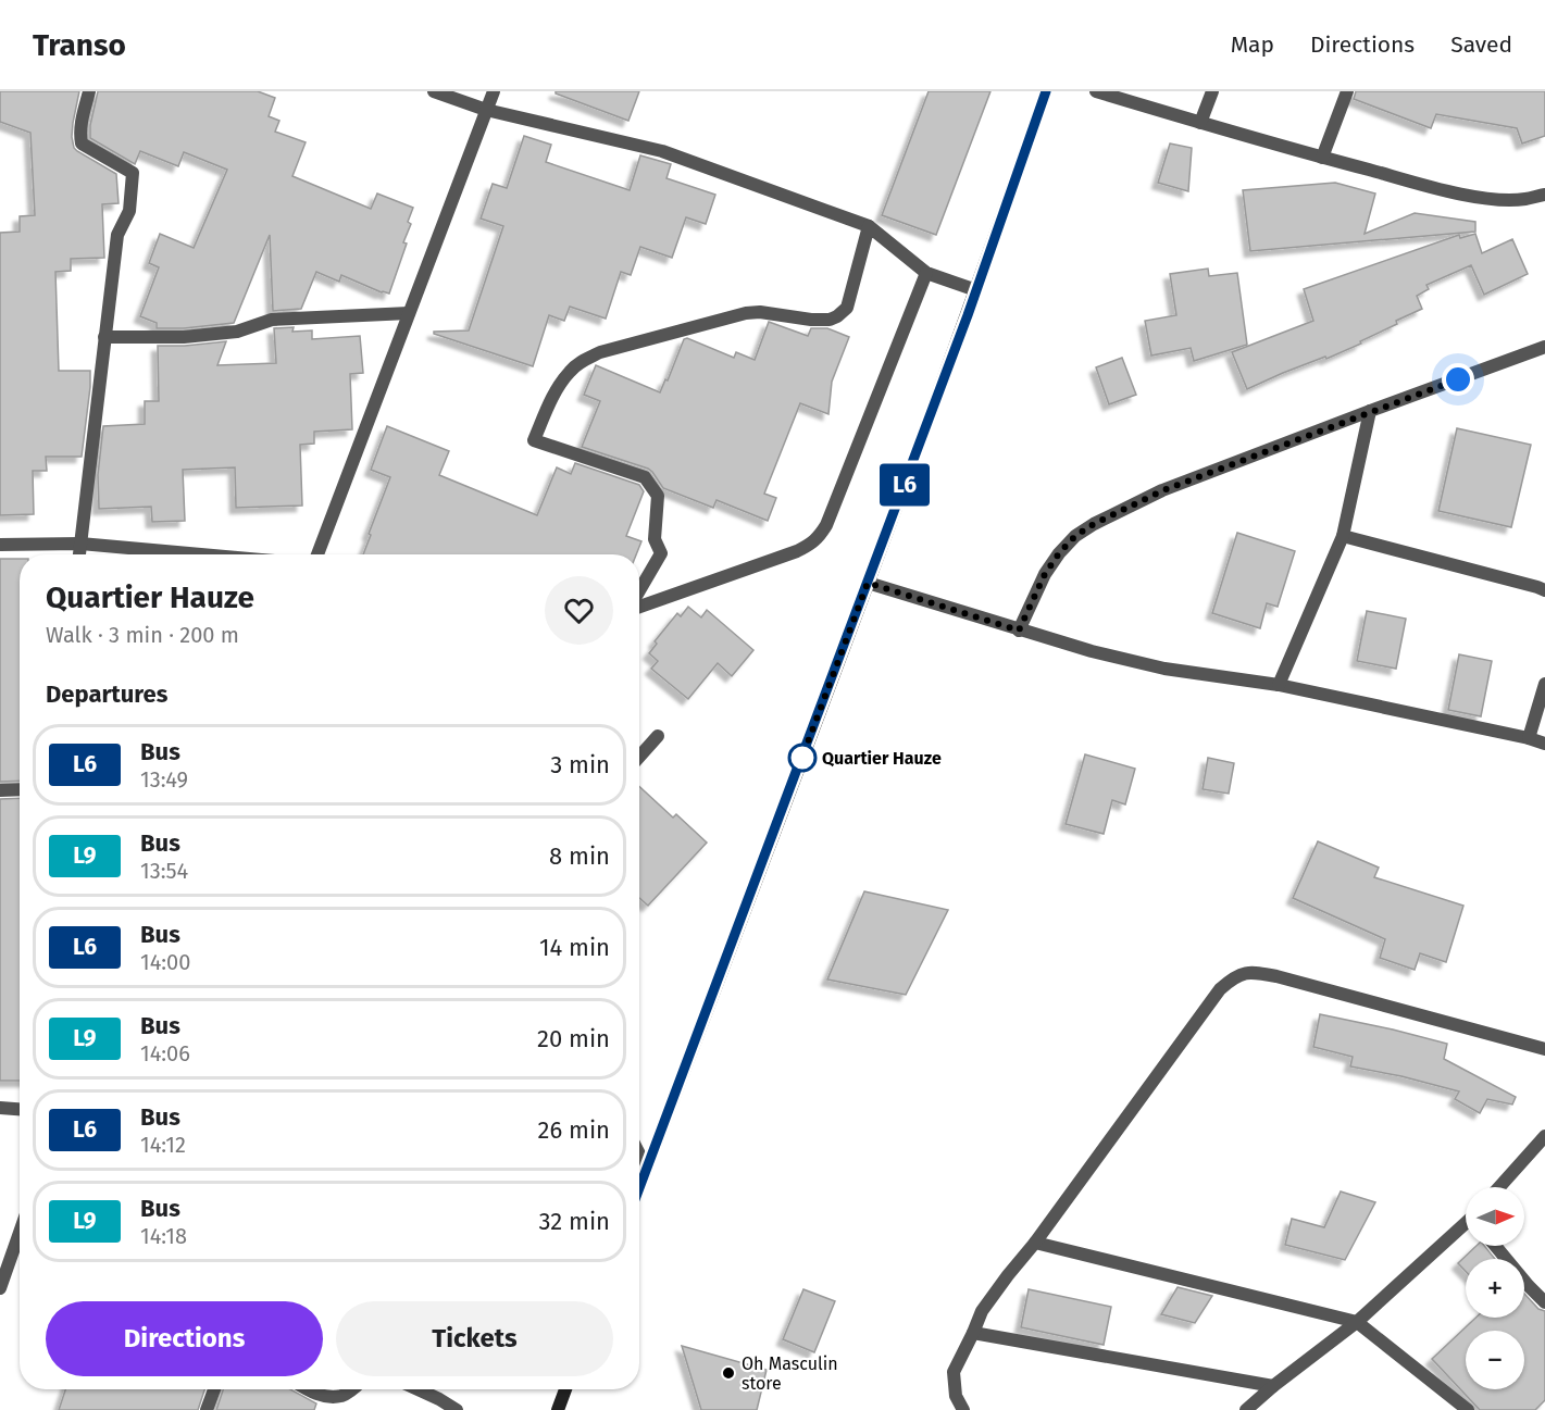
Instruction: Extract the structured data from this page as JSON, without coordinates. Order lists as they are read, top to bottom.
{
  "places": ["Quartier Hauze", "Oh Masculin store"],
  "lines": ["bus line L6"],
  "north": "right",
  "page": {
    "header": "Transo",
    "nav": ["Map", "Directions", "Saved"],
    "on_map": "L6",
    "heading": [
      ["Quartier Hauze", "Walk · 3 min · 200 m"],
      "Departures"
    ],
    "list": [
      {
        "mark": "L6",
        "name": "Bus",
        "note": "13:49",
        "value": "3 min"
      },
      {
        "mark": "L9",
        "name": "Bus",
        "note": "13:54",
        "value": "8 min"
      },
      {
        "mark": "L6",
        "name": "Bus",
        "note": "14:00",
        "value": "14 min"
      },
      {
        "mark": "L9",
        "name": "Bus",
        "note": "14:06",
        "value": "20 min"
      },
      {
        "mark": "L6",
        "name": "Bus",
        "note": "14:12",
        "value": "26 min"
      },
      {
        "mark": "L9",
        "name": "Bus",
        "note": "14:18",
        "value": "32 min"
      }
    ],
    "map_buttons": ["+", "−"],
    "buttons": ["Directions", "Tickets"]
  }
}
